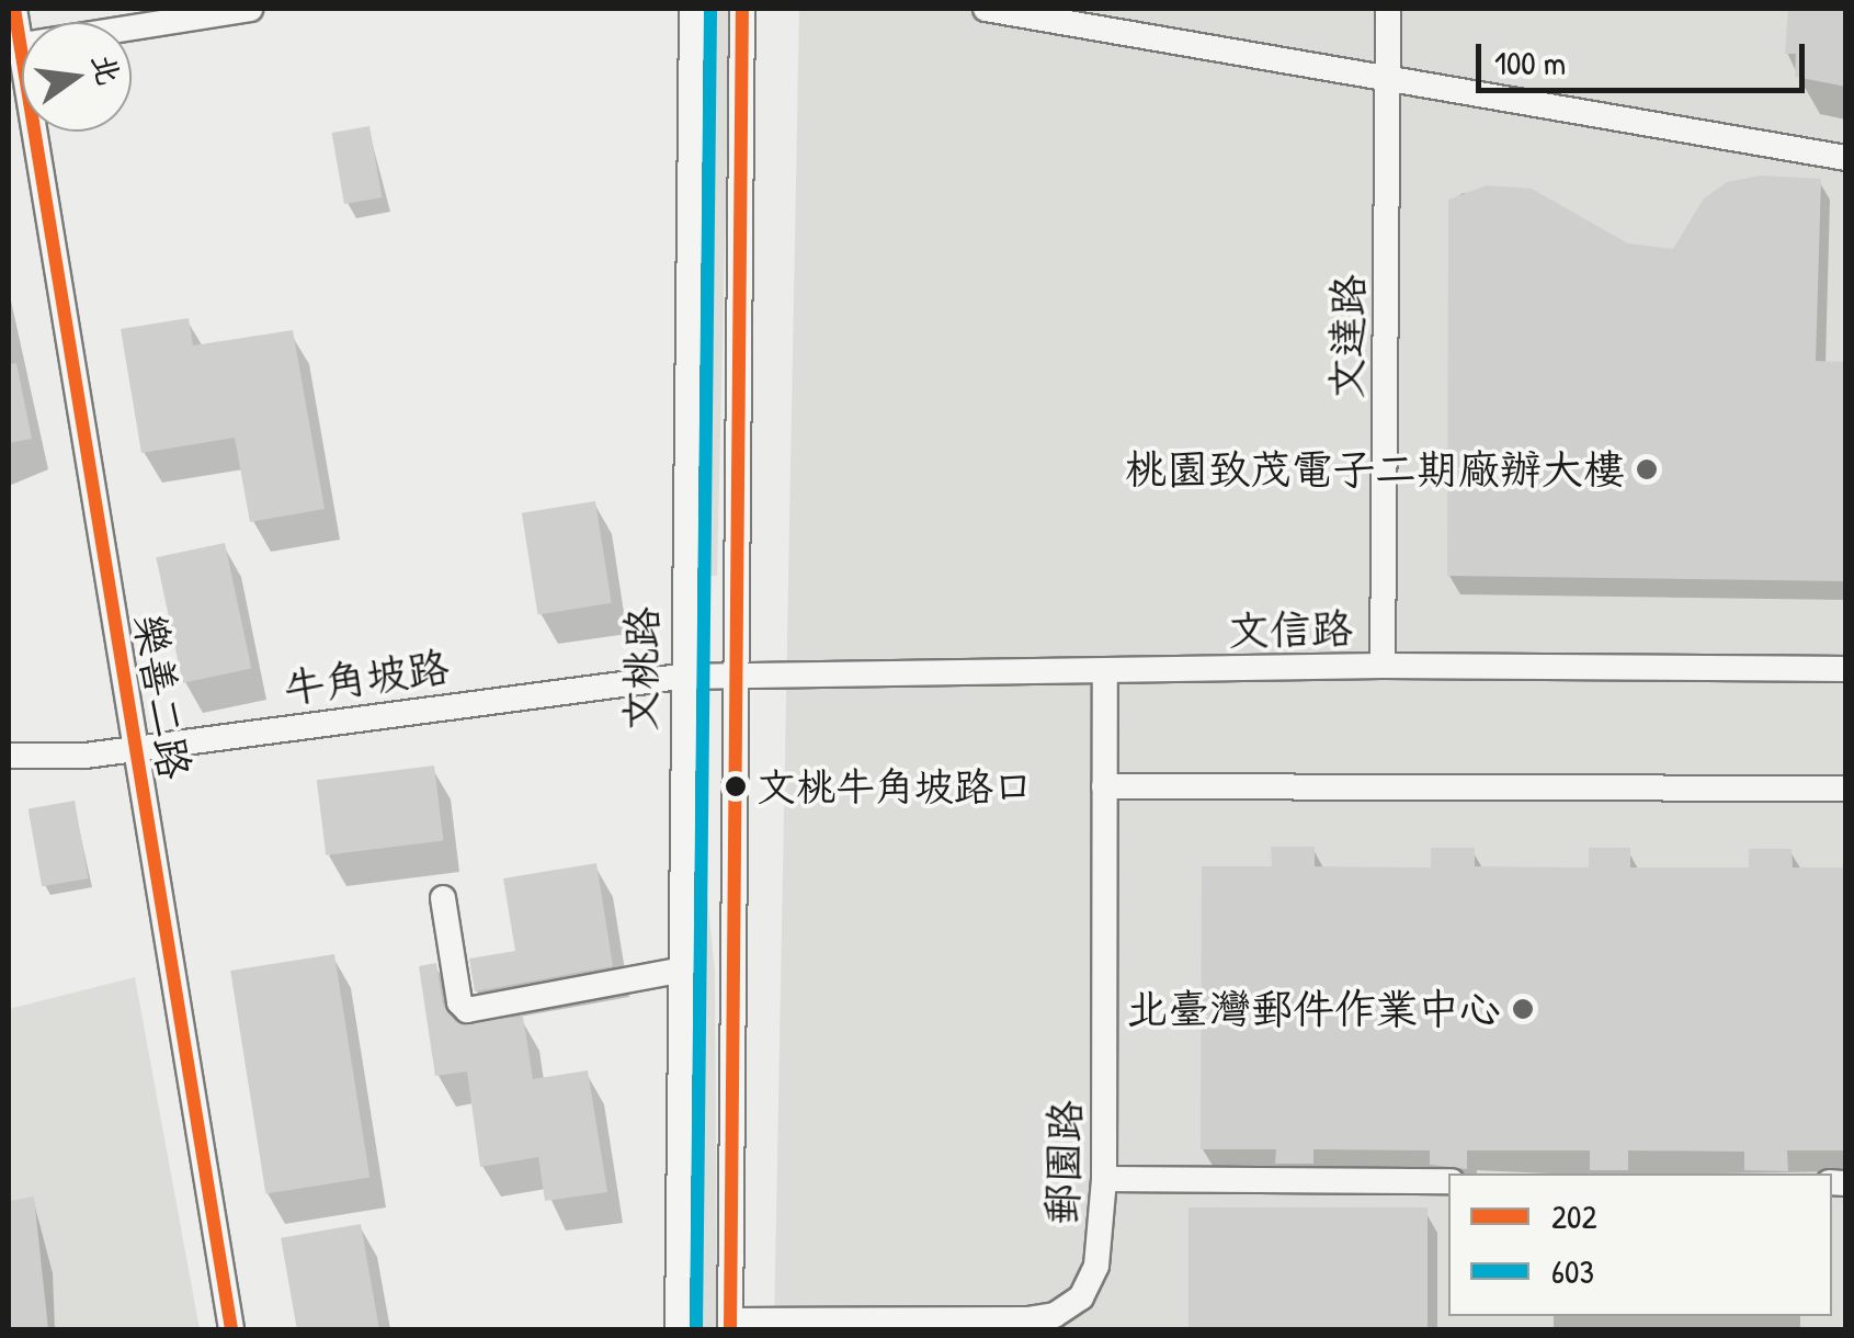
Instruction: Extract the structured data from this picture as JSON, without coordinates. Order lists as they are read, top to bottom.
{
  "streets": {
    "street": [
      "文達路",
      "文信路",
      "文桃路",
      "牛角坡路",
      "樂善二路",
      "郵園路"
    ]
  },
  "crossings": [
    ["文達路", "文信路"],
    ["文信路", "牛角坡路"],
    ["文信路", "郵園路"],
    ["文桃路", "牛角坡路"],
    ["牛角坡路", "樂善二路"]
  ],
  "places": ["桃園致茂電子二期廠辦大樓", "文桃牛角坡路口", "北臺灣郵件作業中心"],
  "lines": ["transit line 202", "transit line 603"],
  "legend": ["202", "603"],
  "scale_bar": "100 m",
  "north": "right"
}
